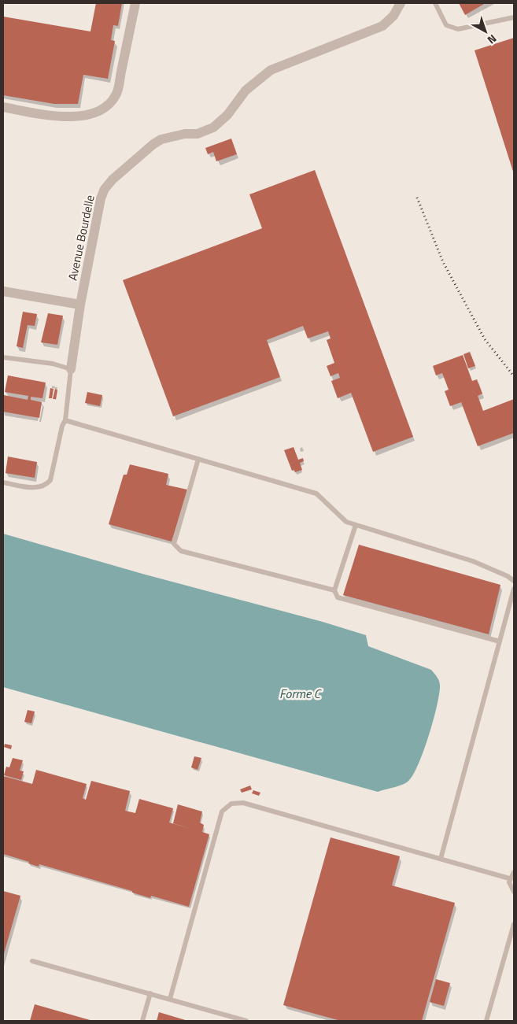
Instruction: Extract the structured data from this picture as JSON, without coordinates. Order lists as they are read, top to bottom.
{
  "streets": {
    "street": ["Avenue Bourdelle"]
  },
  "water": ["Forme C"],
  "north": "bottom right"
}
